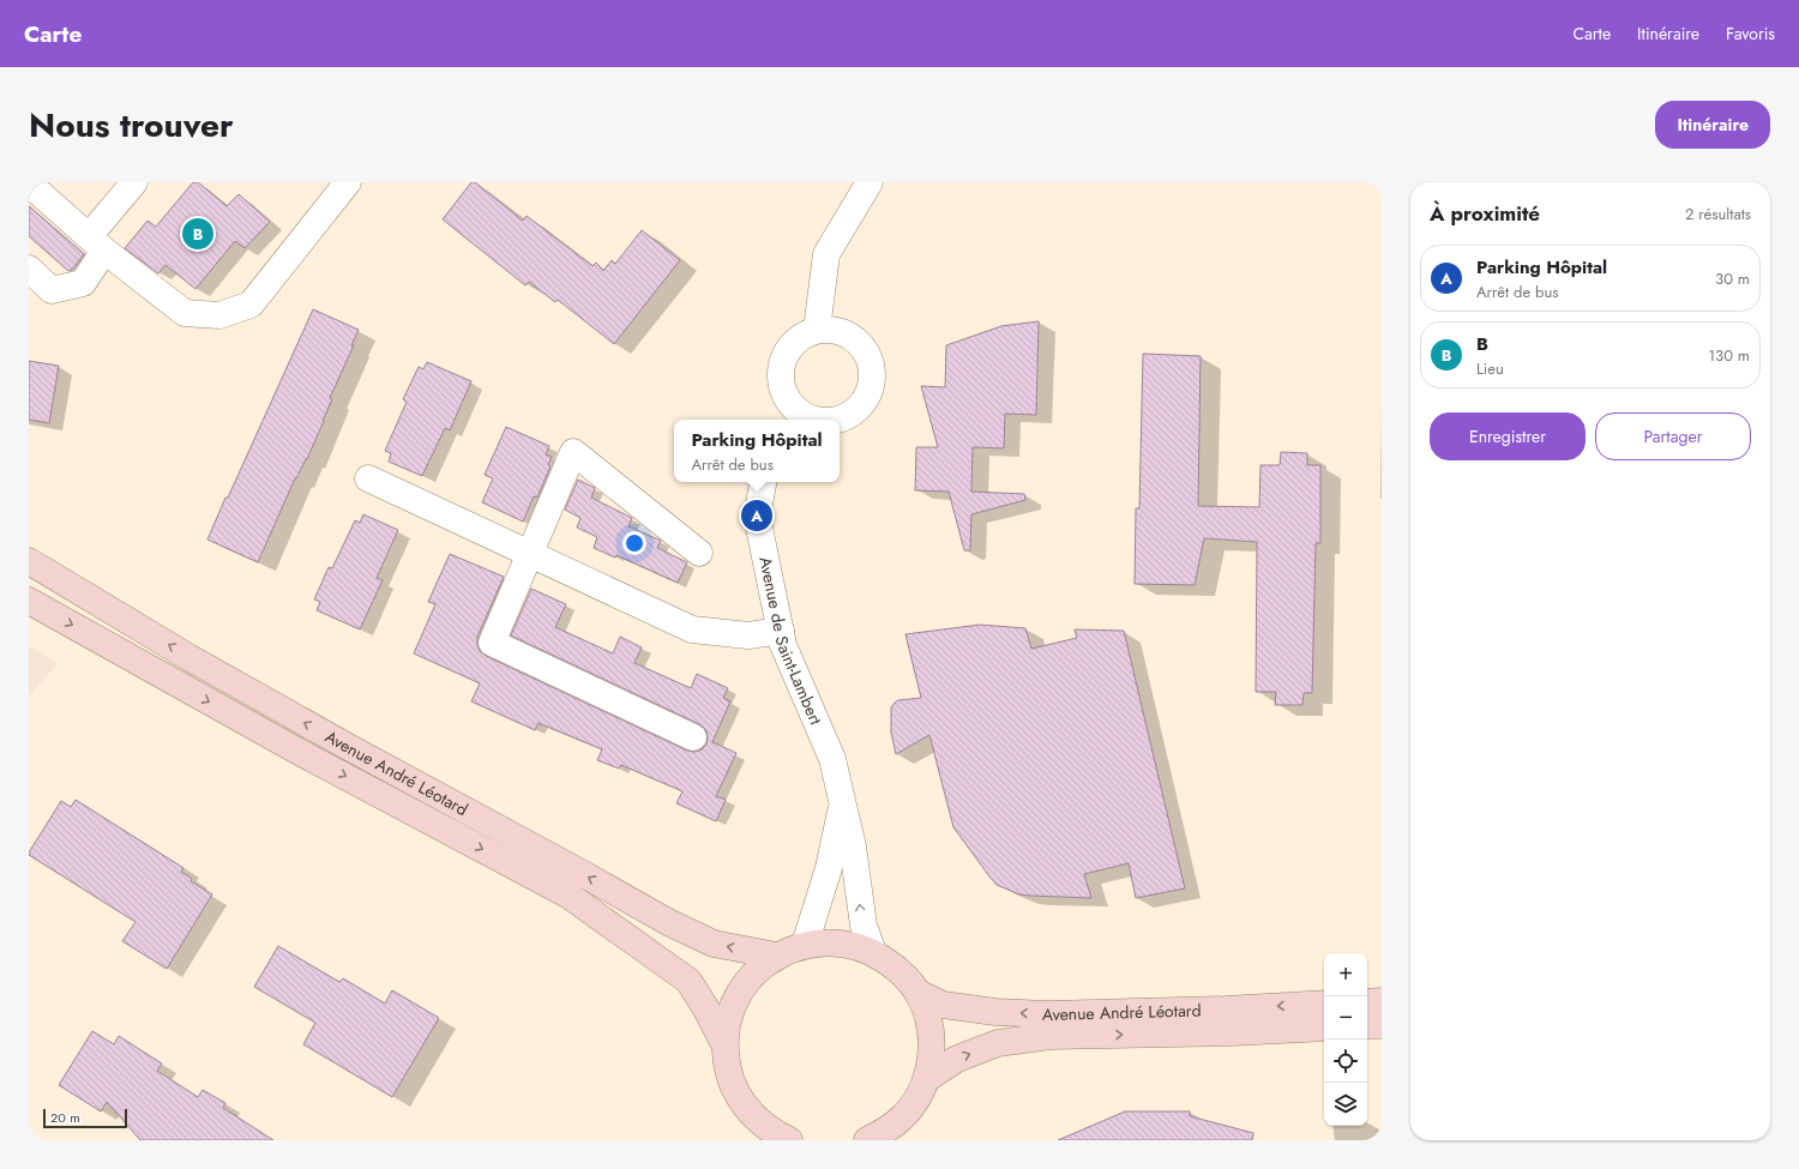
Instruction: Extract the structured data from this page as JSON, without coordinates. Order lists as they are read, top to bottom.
{
  "streets": {
    "main road": ["Avenue André Léotard"],
    "street": ["Avenue de Saint-Lambert"]
  },
  "scale_bar": "20 m",
  "page": {
    "header": "Carte",
    "nav": ["Carte", "Itinéraire", "Favoris"],
    "title": "Nous trouver",
    "buttons": [
      "Itinéraire",
      ["Enregistrer", "Partager"]
    ],
    "heading": ["À proximité", "2 résultats"],
    "pins": ["B", "A"],
    "list": [
      {
        "mark": "A",
        "name": "Parking Hôpital",
        "note": "Arrêt de bus",
        "value": "30 m"
      },
      {
        "mark": "B",
        "name": "B",
        "note": "Lieu",
        "value": "130 m"
      }
    ],
    "popup": ["Parking Hôpital", "Arrêt de bus"],
    "map_buttons": ["+", "−"],
    "scale": "20 m"
  }
}
